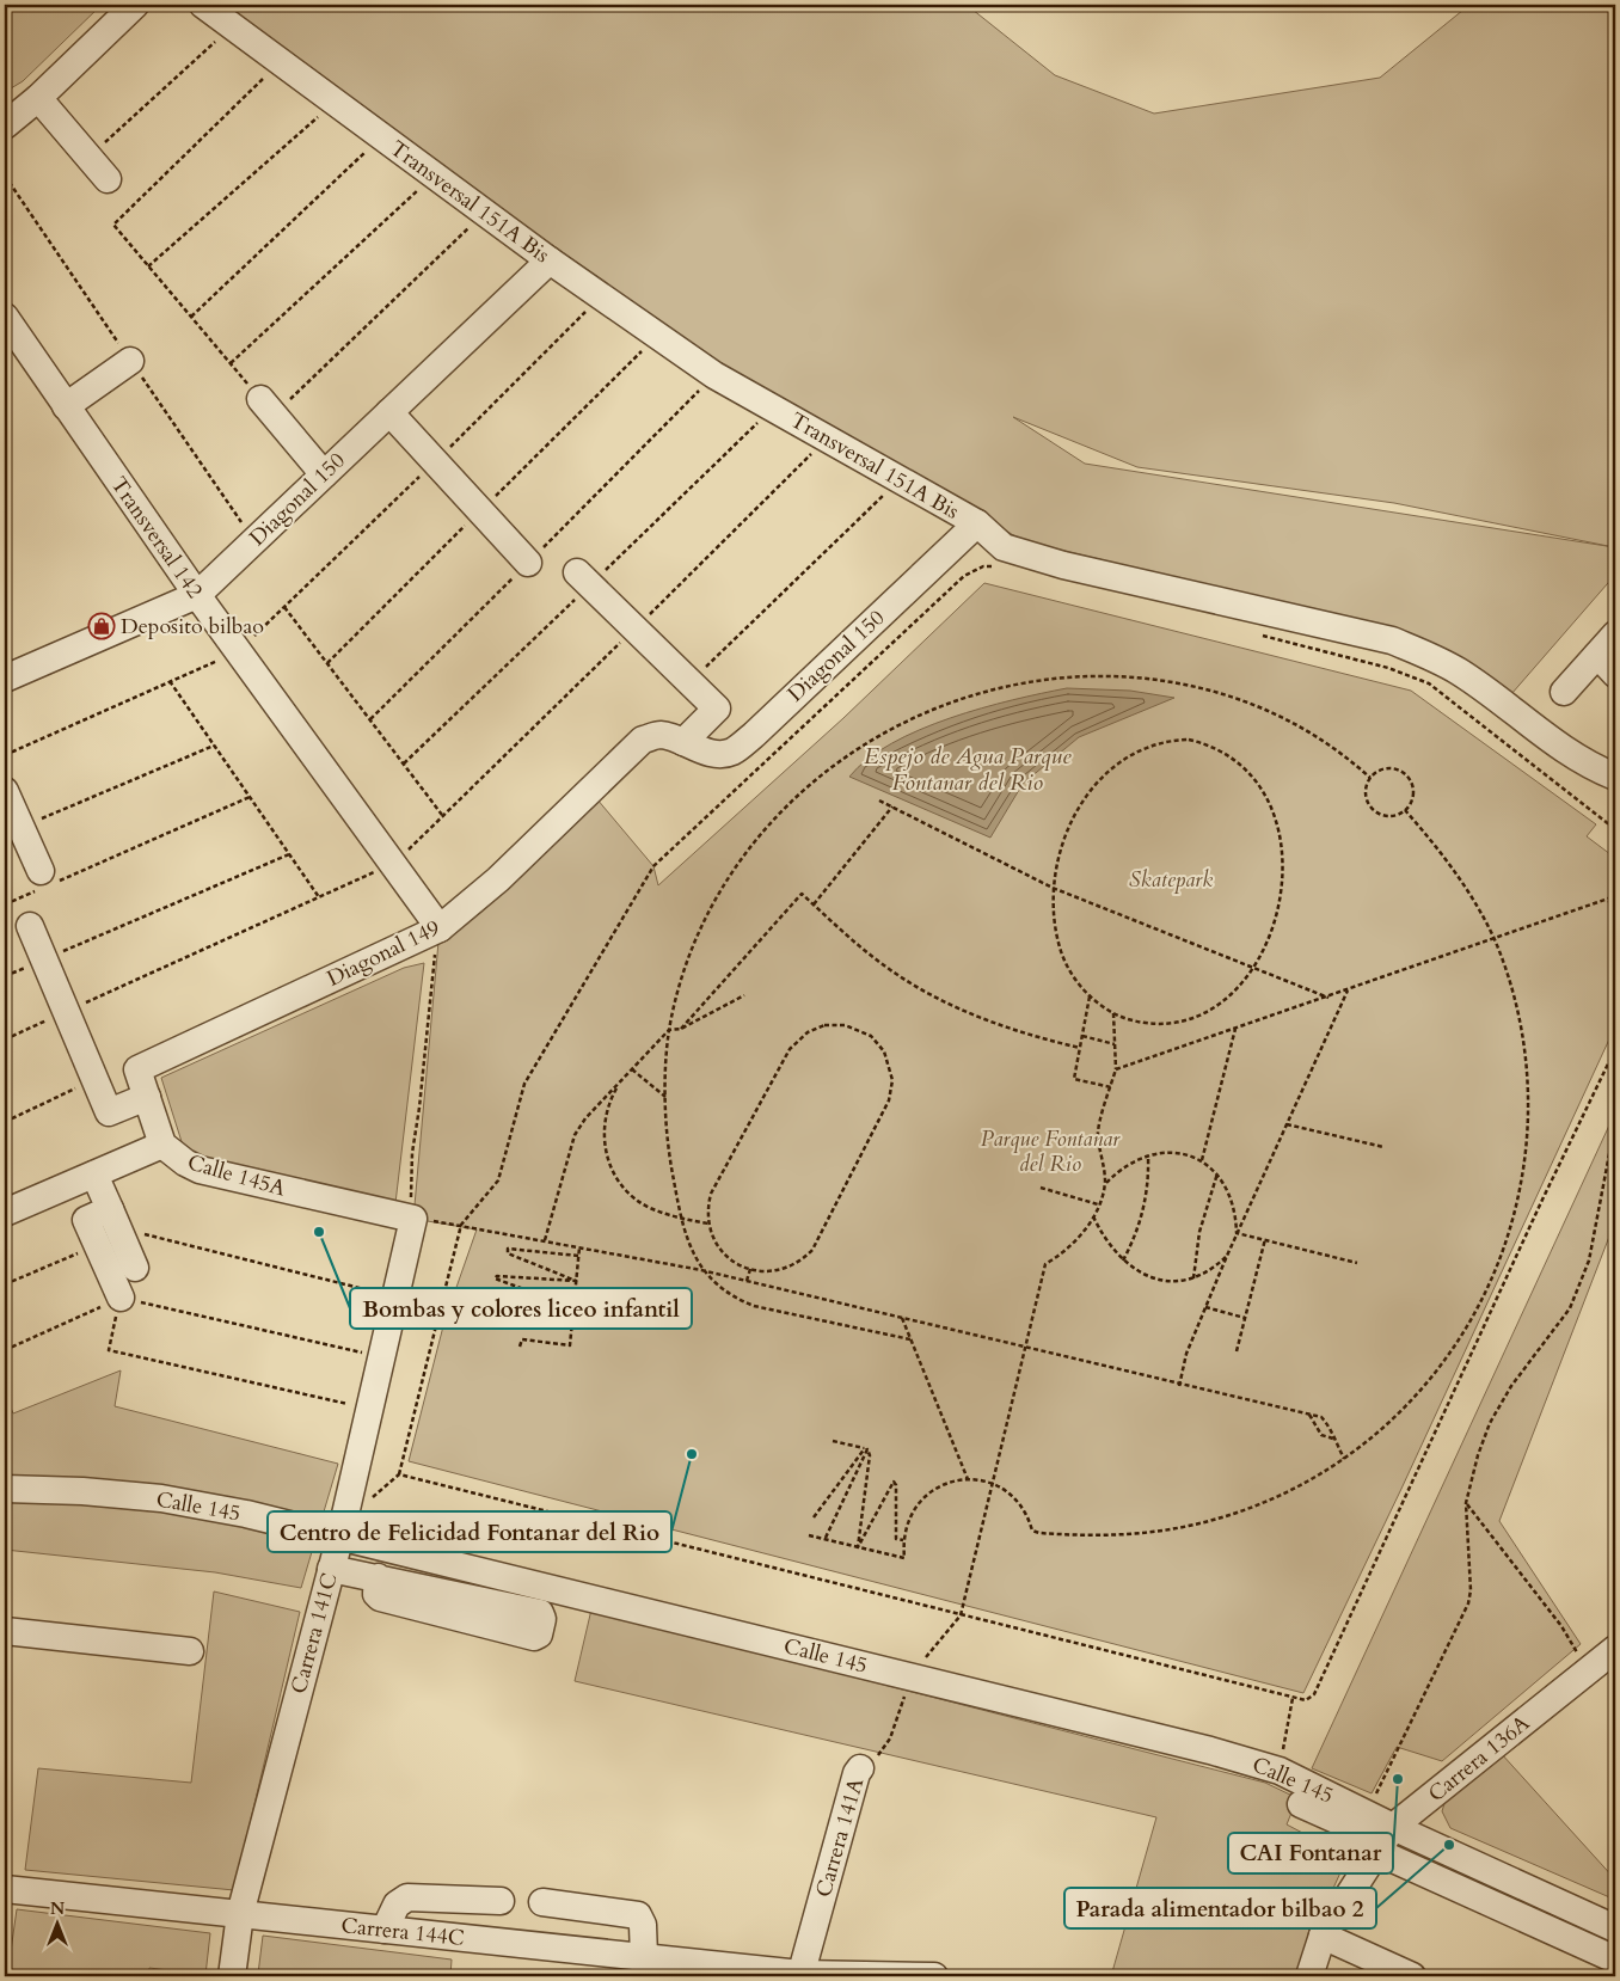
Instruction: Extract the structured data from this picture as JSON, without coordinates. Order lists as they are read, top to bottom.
{
  "streets": {
    "street": [
      "Transversal 151A Bis",
      "Diagonal 150",
      "Transversal 142",
      "Diagonal 149",
      "Calle 145A",
      "Calle 145",
      "Carrera 141C",
      "Carrera 136A",
      "Carrera 141A",
      "Carrera 144C"
    ]
  },
  "crossings": [
    ["Transversal 151A Bis", "Diagonal 150"],
    ["Diagonal 150", "Transversal 142"],
    ["Diagonal 150", "Diagonal 149"],
    ["Transversal 142", "Diagonal 149"],
    ["Calle 145A", "Carrera 141C"],
    ["Calle 145", "Carrera 141C"],
    ["Calle 145", "Carrera 136A"],
    ["Calle 145", "Carrera 141A"],
    ["Carrera 141C", "Carrera 144C"],
    ["Carrera 141A", "Carrera 144C"]
  ],
  "water": ["Espejo de Agua Parque Fontanar del Rio"],
  "parks": ["Skatepark", "Parque Fontanar del Rio"],
  "places": {
    "shop": ["Deposito bilbao"],
    "other": [
      "Bombas y colores liceo infantil",
      "Centro de Felicidad Fontanar del Rio",
      "CAI Fontanar",
      "Parada alimentador bilbao 2"
    ]
  },
  "north": "top"
}
